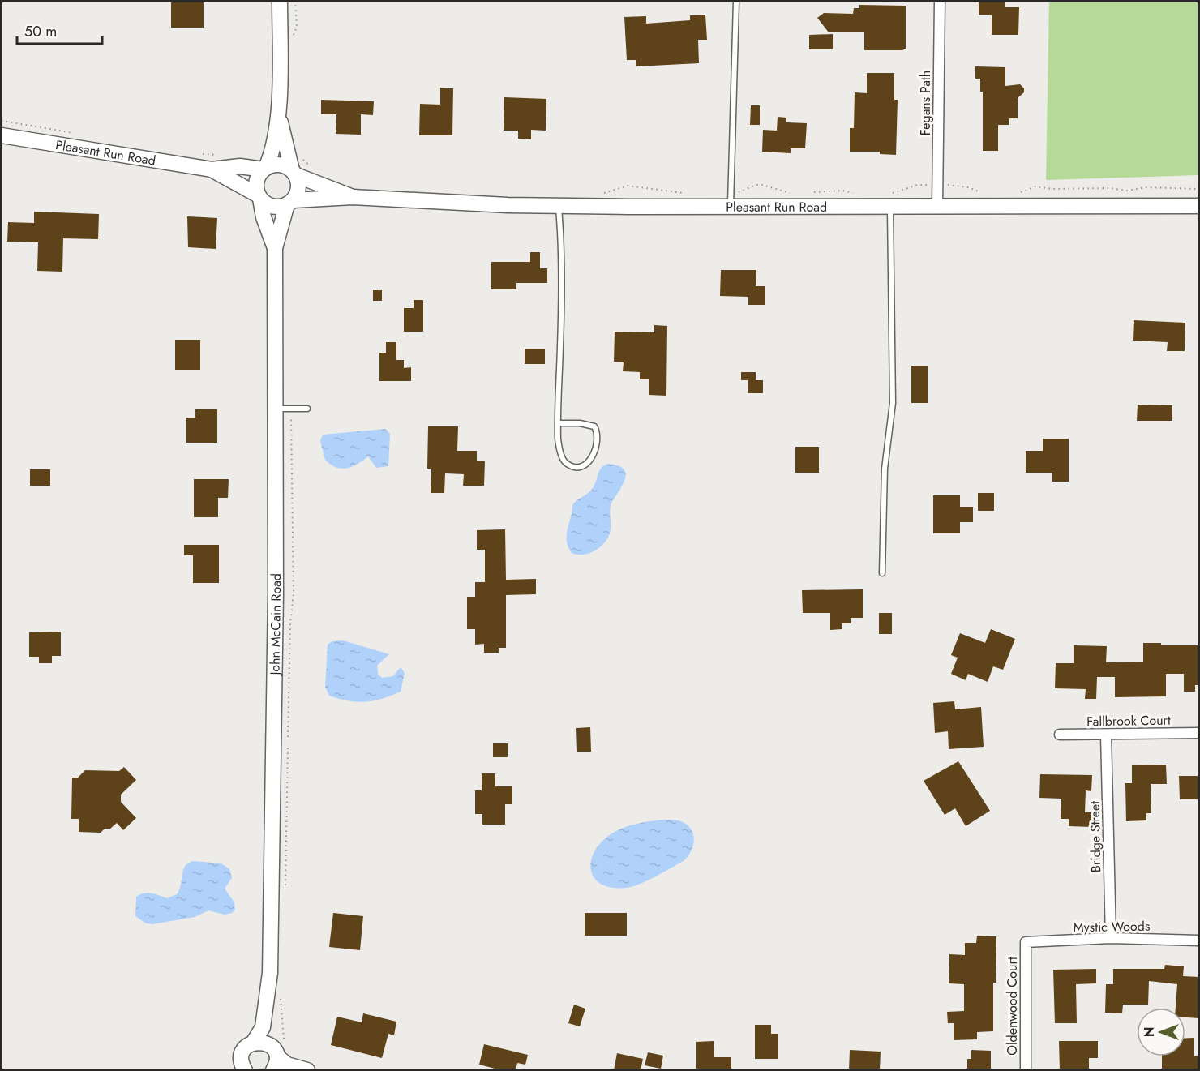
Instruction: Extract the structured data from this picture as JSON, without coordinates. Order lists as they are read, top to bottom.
{
  "streets": {
    "main road": ["Pleasant Run Road", "John McCain Road"],
    "street": [
      "Fegans Path",
      "Fallbrook Court",
      "Bridge Street",
      "Mystic Woods",
      "Oldenwood Court"
    ]
  },
  "crossings": [
    ["Fegans Path", "Pleasant Run Road"],
    ["Pleasant Run Road", "John McCain Road"],
    ["Fallbrook Court", "Bridge Street"],
    ["Bridge Street", "Mystic Woods"],
    ["Mystic Woods", "Oldenwood Court"]
  ],
  "scale_bar": "50 m",
  "north": "left"
}
